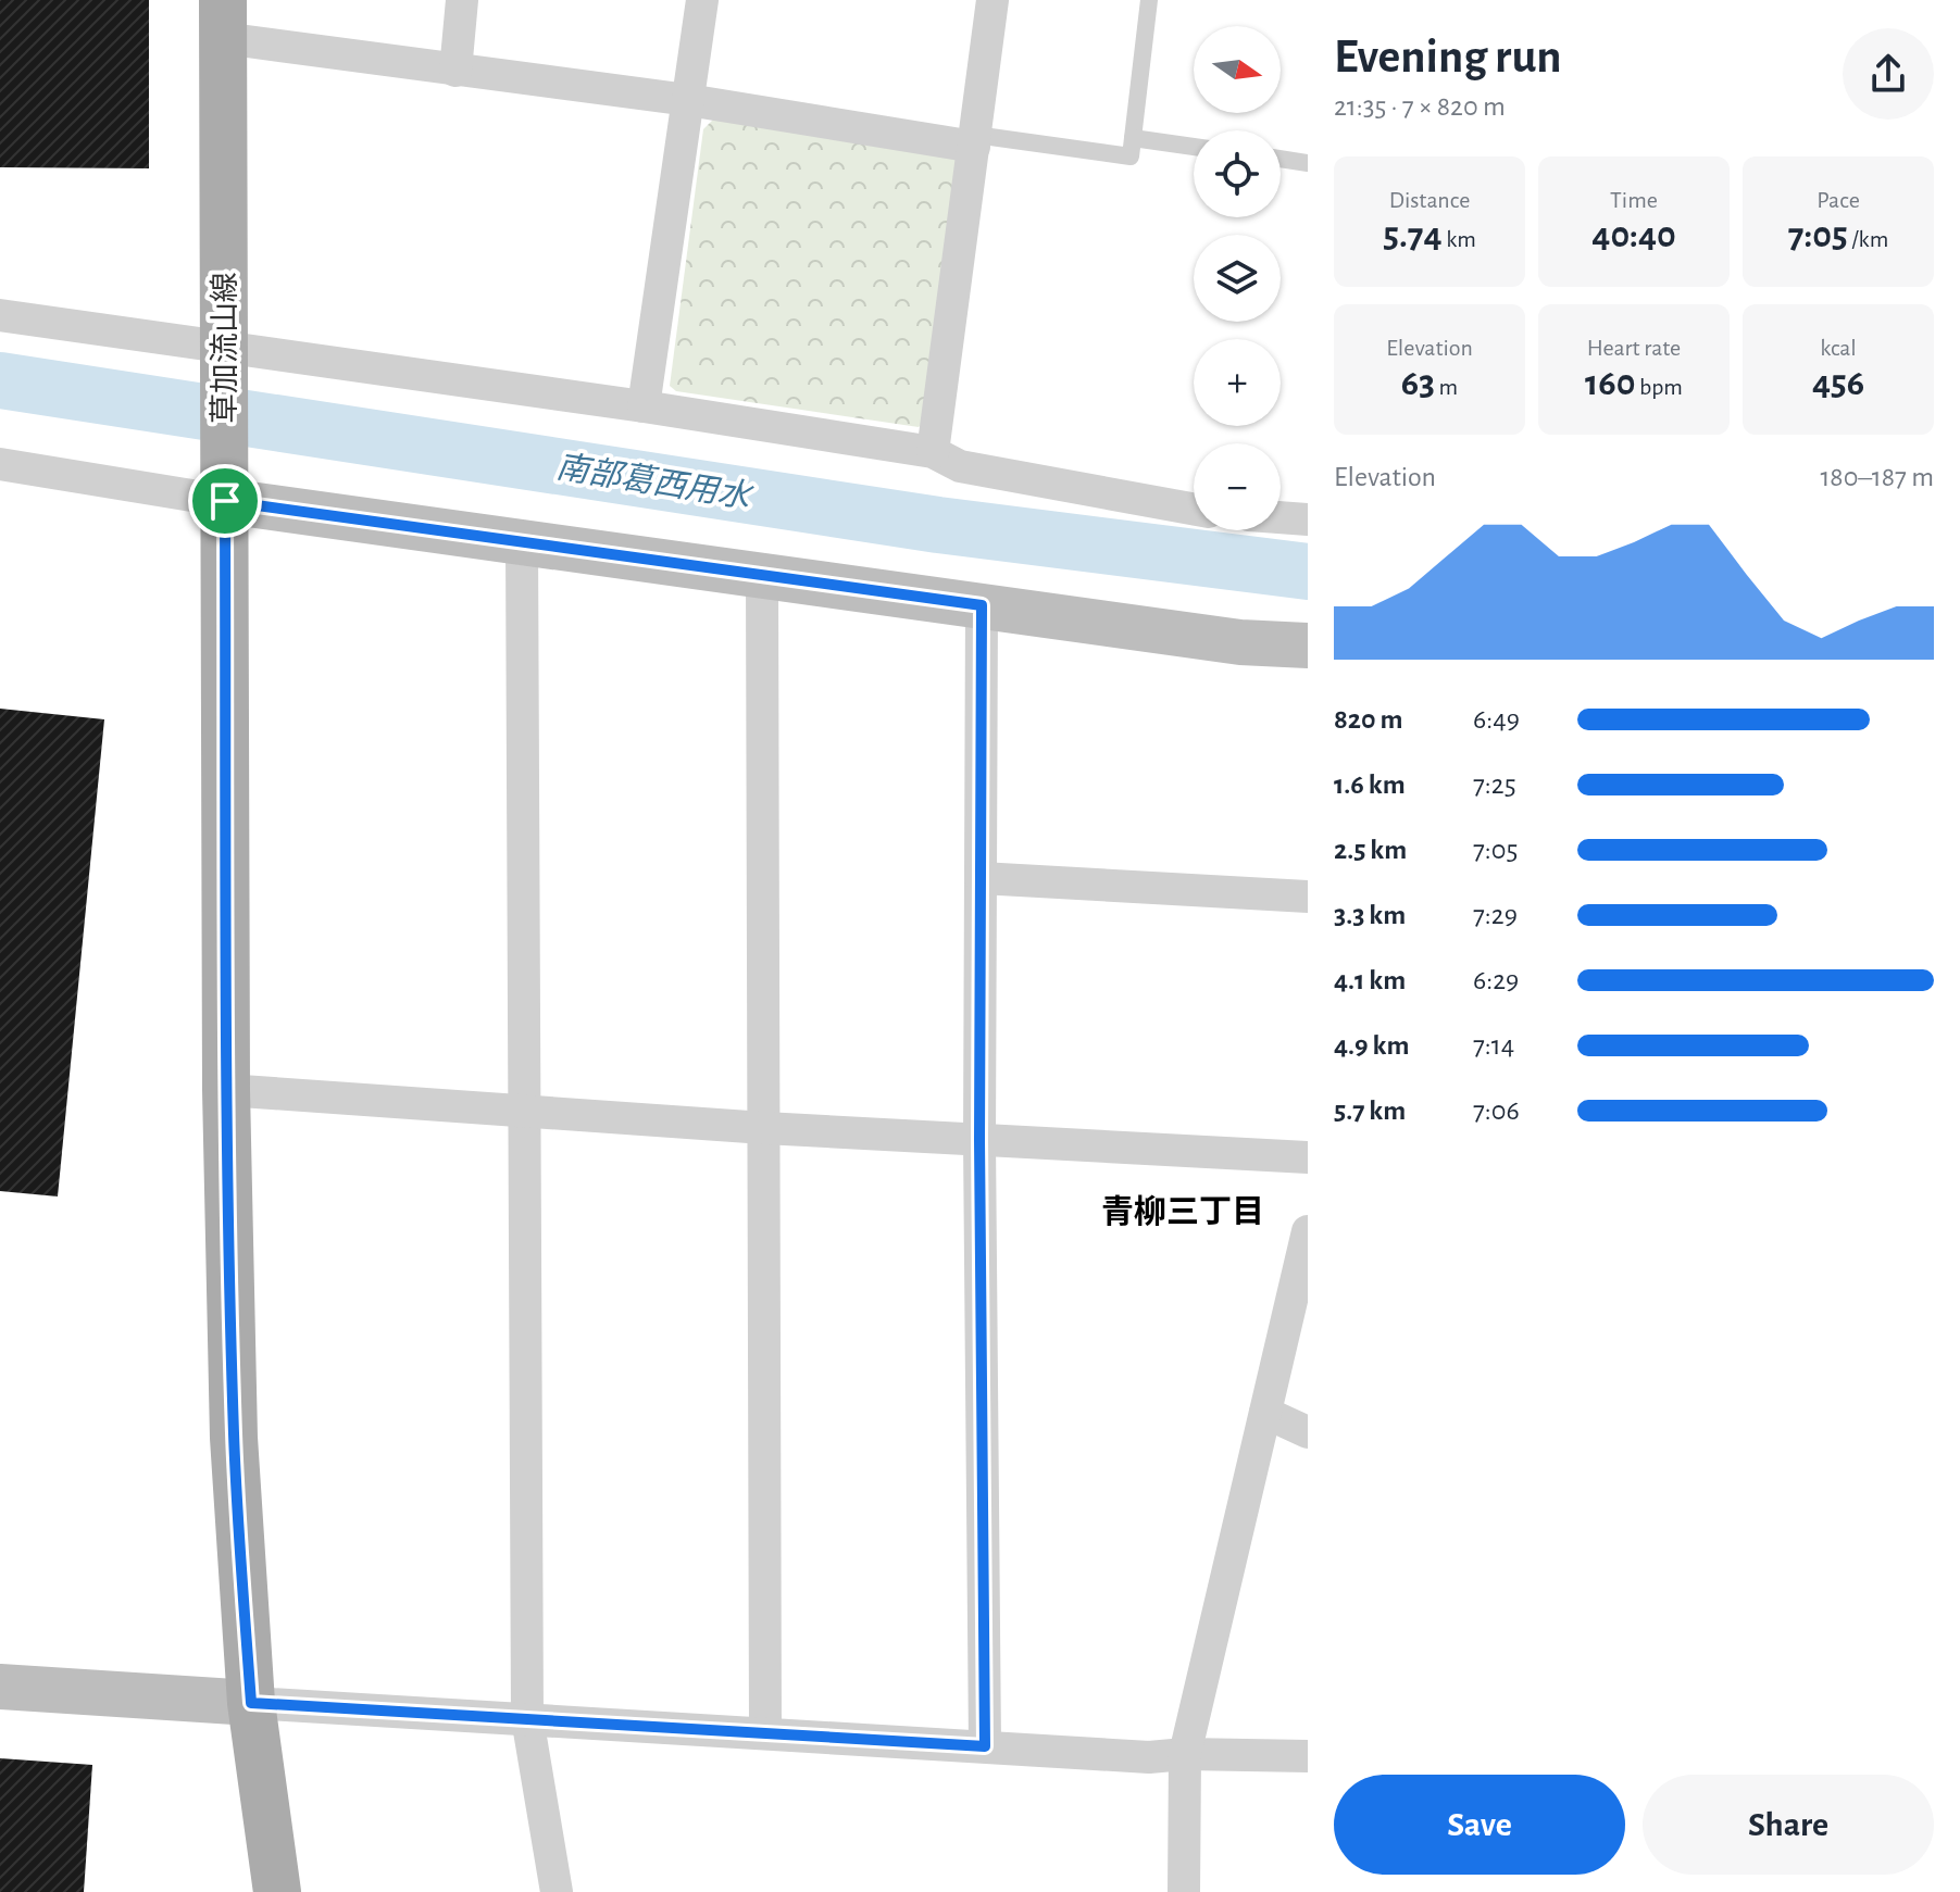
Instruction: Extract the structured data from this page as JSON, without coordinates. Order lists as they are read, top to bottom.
{
  "streets": {
    "main road": ["草加流山線"]
  },
  "districts": ["青柳三丁目"],
  "water": ["南部葛西用水"],
  "north": "right",
  "page": {
    "heading": ["Evening run", "21:35 · 7 × 820 m"],
    "map_buttons": ["+", "−"],
    "stats": [
      ["Distance", "5.74 km"],
      ["Time", "40:40"],
      ["Pace", "7:05 /km"],
      ["Elevation", "63 m"],
      ["Heart rate", "160 bpm"],
      ["kcal", "456"]
    ],
    "chart": ["Elevation", "180–187 m"],
    "list": [
      {
        "name": "820 m",
        "note": "6:49"
      },
      {
        "name": "1.6 km",
        "note": "7:25"
      },
      {
        "name": "2.5 km",
        "note": "7:05"
      },
      {
        "name": "3.3 km",
        "note": "7:29"
      },
      {
        "name": "4.1 km",
        "note": "6:29"
      },
      {
        "name": "4.9 km",
        "note": "7:14"
      },
      {
        "name": "5.7 km",
        "note": "7:06"
      }
    ],
    "buttons": ["Save", "Share"]
  }
}
